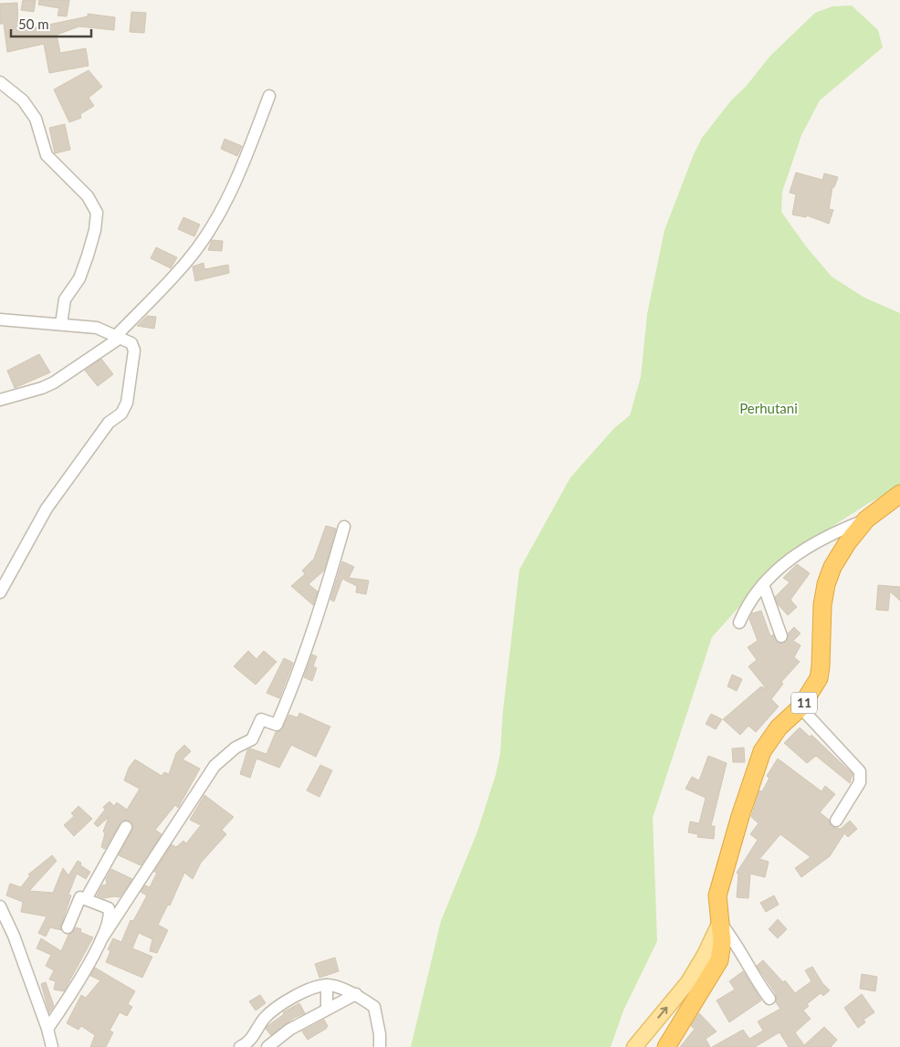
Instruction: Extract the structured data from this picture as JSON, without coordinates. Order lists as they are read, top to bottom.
{
  "streets": {
    "highway": ["11"]
  },
  "parks": ["Perhutani"],
  "scale_bar": "50 m"
}
